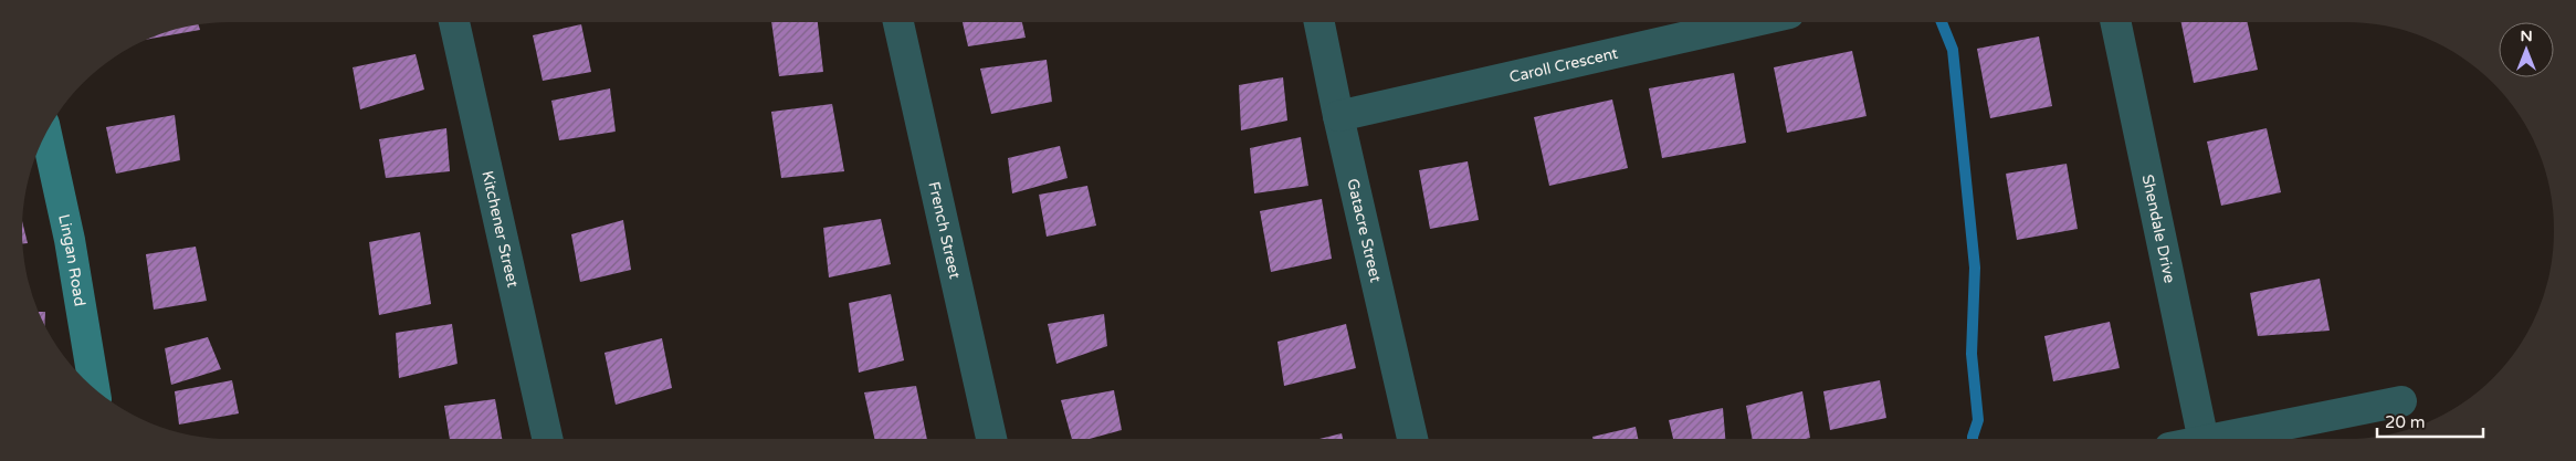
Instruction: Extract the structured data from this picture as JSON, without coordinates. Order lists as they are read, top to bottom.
{
  "streets": {
    "street": [
      "Caroll Crescent",
      "Shendale Drive",
      "Kitchener Street",
      "French Street",
      "Gatacre Street",
      "Lingan Road"
    ]
  },
  "crossings": [
    ["Caroll Crescent", "Gatacre Street"]
  ],
  "scale_bar": "20 m",
  "north": "top"
}
